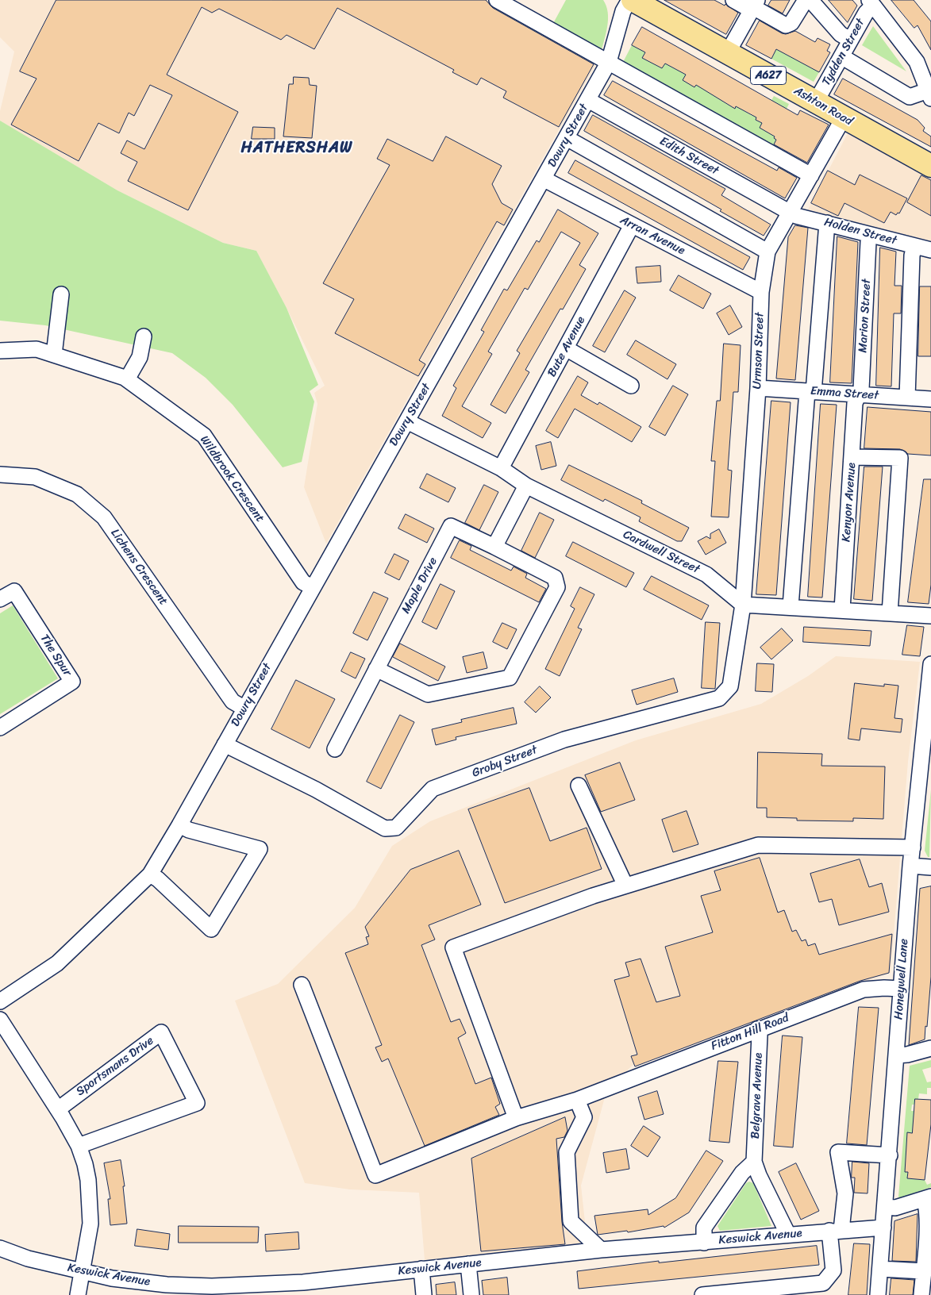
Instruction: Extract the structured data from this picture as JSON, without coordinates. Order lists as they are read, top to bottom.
{
  "streets": {
    "highway": ["A627", "Ashton Road"],
    "street": [
      "Tydden Street",
      "Dowry Street",
      "Edith Street",
      "Holden Street",
      "Arran Avenue",
      "Marion Street",
      "Bute Avenue",
      "Urmson Street",
      "Emma Street",
      "Wildbrook Crescent",
      "Kenyon Avenue",
      "Cardwell Street",
      "Lichens Crescent",
      "Maple Drive",
      "The Spur",
      "Groby Street",
      "Honeywell Lane",
      "Fitton Hill Road",
      "Sportsmans Drive",
      "Belgrave Avenue",
      "Keswick Avenue"
    ]
  },
  "crossings": [
    ["Tydden Street", "Ashton Road"],
    ["Ashton Road", "Urmson Street"],
    ["Dowry Street", "Edith Street"],
    ["Dowry Street", "Arran Avenue"],
    ["Dowry Street", "Wildbrook Crescent"],
    ["Dowry Street", "Cardwell Street"],
    ["Dowry Street", "Lichens Crescent"],
    ["Dowry Street", "Groby Street"],
    ["Edith Street", "Holden Street"],
    ["Edith Street", "Urmson Street"],
    ["Holden Street", "Marion Street"],
    ["Holden Street", "Urmson Street"],
    ["Arran Avenue", "Bute Avenue"],
    ["Arran Avenue", "Urmson Street"],
    ["Marion Street", "Emma Street"],
    ["Marion Street", "Kenyon Avenue"],
    ["Bute Avenue", "Cardwell Street"],
    ["Urmson Street", "Emma Street"],
    ["Urmson Street", "Cardwell Street"],
    ["Urmson Street", "Groby Street"],
    ["Emma Street", "Kenyon Avenue"],
    ["Cardwell Street", "Groby Street"],
    ["Honeywell Lane", "Fitton Hill Road"],
    ["Honeywell Lane", "Keswick Avenue"],
    ["Fitton Hill Road", "Belgrave Avenue"],
    ["Belgrave Avenue", "Keswick Avenue"]
  ],
  "districts": ["HATHERSHAW"]
}
